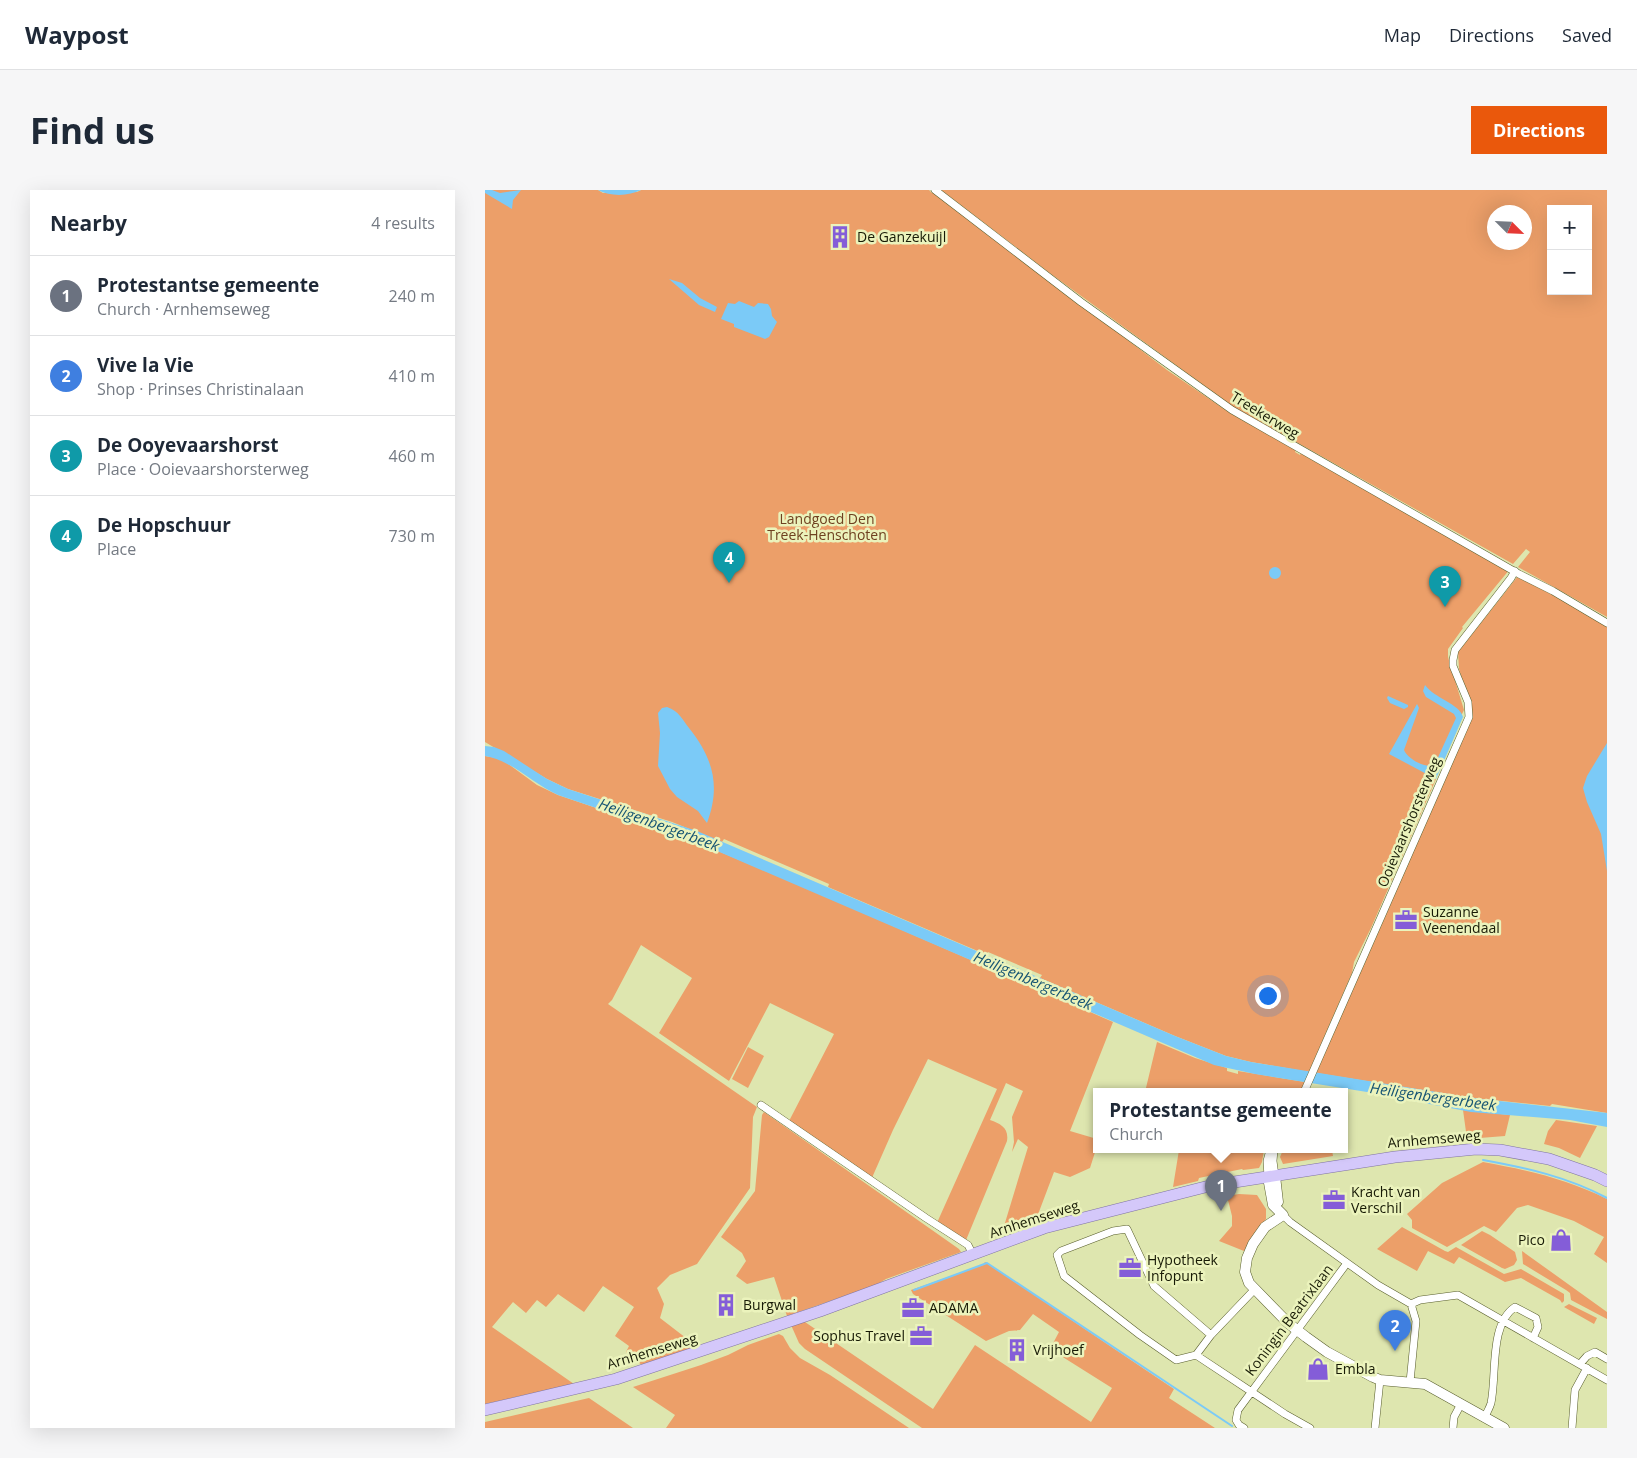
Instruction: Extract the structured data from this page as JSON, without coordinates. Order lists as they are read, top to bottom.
{
  "streets": {
    "main road": ["Arnhemseweg"],
    "street": ["Treekerweg", "Ooievaarshorsterweg", "Koningin Beatrixlaan"]
  },
  "crossings": [
    ["Treekerweg", "Ooievaarshorsterweg"]
  ],
  "water": ["Heiligenbergerbeek"],
  "parks": ["Landgoed Den Treek-Henschoten"],
  "places": {
    "building": ["De Ganzekuijl", "Burgwal", "Vrijhoef"],
    "office": [
      "Suzanne Veenendaal",
      "Kracht van Verschil",
      "Hypotheek Infopunt",
      "ADAMA",
      "Sophus Travel"
    ],
    "shop": ["Pico", "Embla"]
  },
  "north": "bottom right",
  "page": {
    "header": "Waypost",
    "nav": ["Map", "Directions", "Saved"],
    "buttons": "Directions",
    "title": "Find us",
    "heading": ["Nearby", "4 results"],
    "map_buttons": ["+", "−"],
    "list": [
      {
        "mark": "1",
        "name": "Protestantse gemeente",
        "note": "Church · Arnhemseweg",
        "value": "240 m"
      },
      {
        "mark": "2",
        "name": "Vive la Vie",
        "note": "Shop · Prinses Christinalaan",
        "value": "410 m"
      },
      {
        "mark": "3",
        "name": "De Ooyevaarshorst",
        "note": "Place · Ooievaarshorsterweg",
        "value": "460 m"
      },
      {
        "mark": "4",
        "name": "De Hopschuur",
        "note": "Place",
        "value": "730 m"
      }
    ],
    "pins": [
      "4",
      "3",
      "1",
      "2"
    ],
    "popup": ["Protestantse gemeente", "Church"]
  }
}
